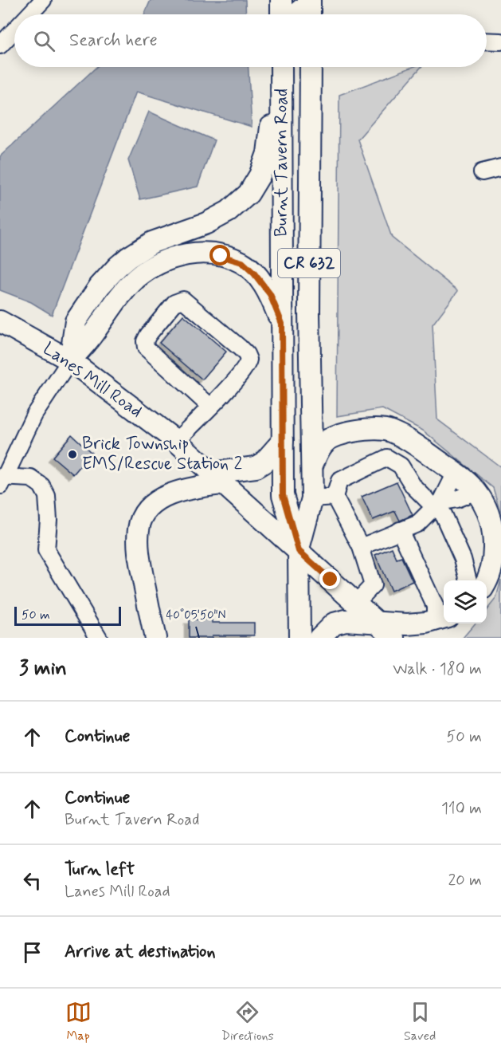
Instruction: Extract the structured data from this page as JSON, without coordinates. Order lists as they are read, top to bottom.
{
  "streets": {
    "main road": ["Burnt Tavern Road", "CR 632", "Lanes Mill Road"]
  },
  "crossings": [
    ["Burnt Tavern Road", "Lanes Mill Road"]
  ],
  "places": ["Brick Township EMS/Rescue Station 2"],
  "scale_bar": "50 m",
  "page": {
    "search": "Search here",
    "scale": "50 m",
    "heading": ["3 min", "Walk · 180 m"],
    "list": [
      ["Continue", "50 m"],
      ["Continue", "Burnt Tavern Road", "110 m"],
      ["Turn left", "Lanes Mill Road", "20 m"],
      "Arrive at destination"
    ],
    "nav": ["Map", "Directions", "Saved"]
  },
  "coordinates": ["40°05'50\"N"]
}
